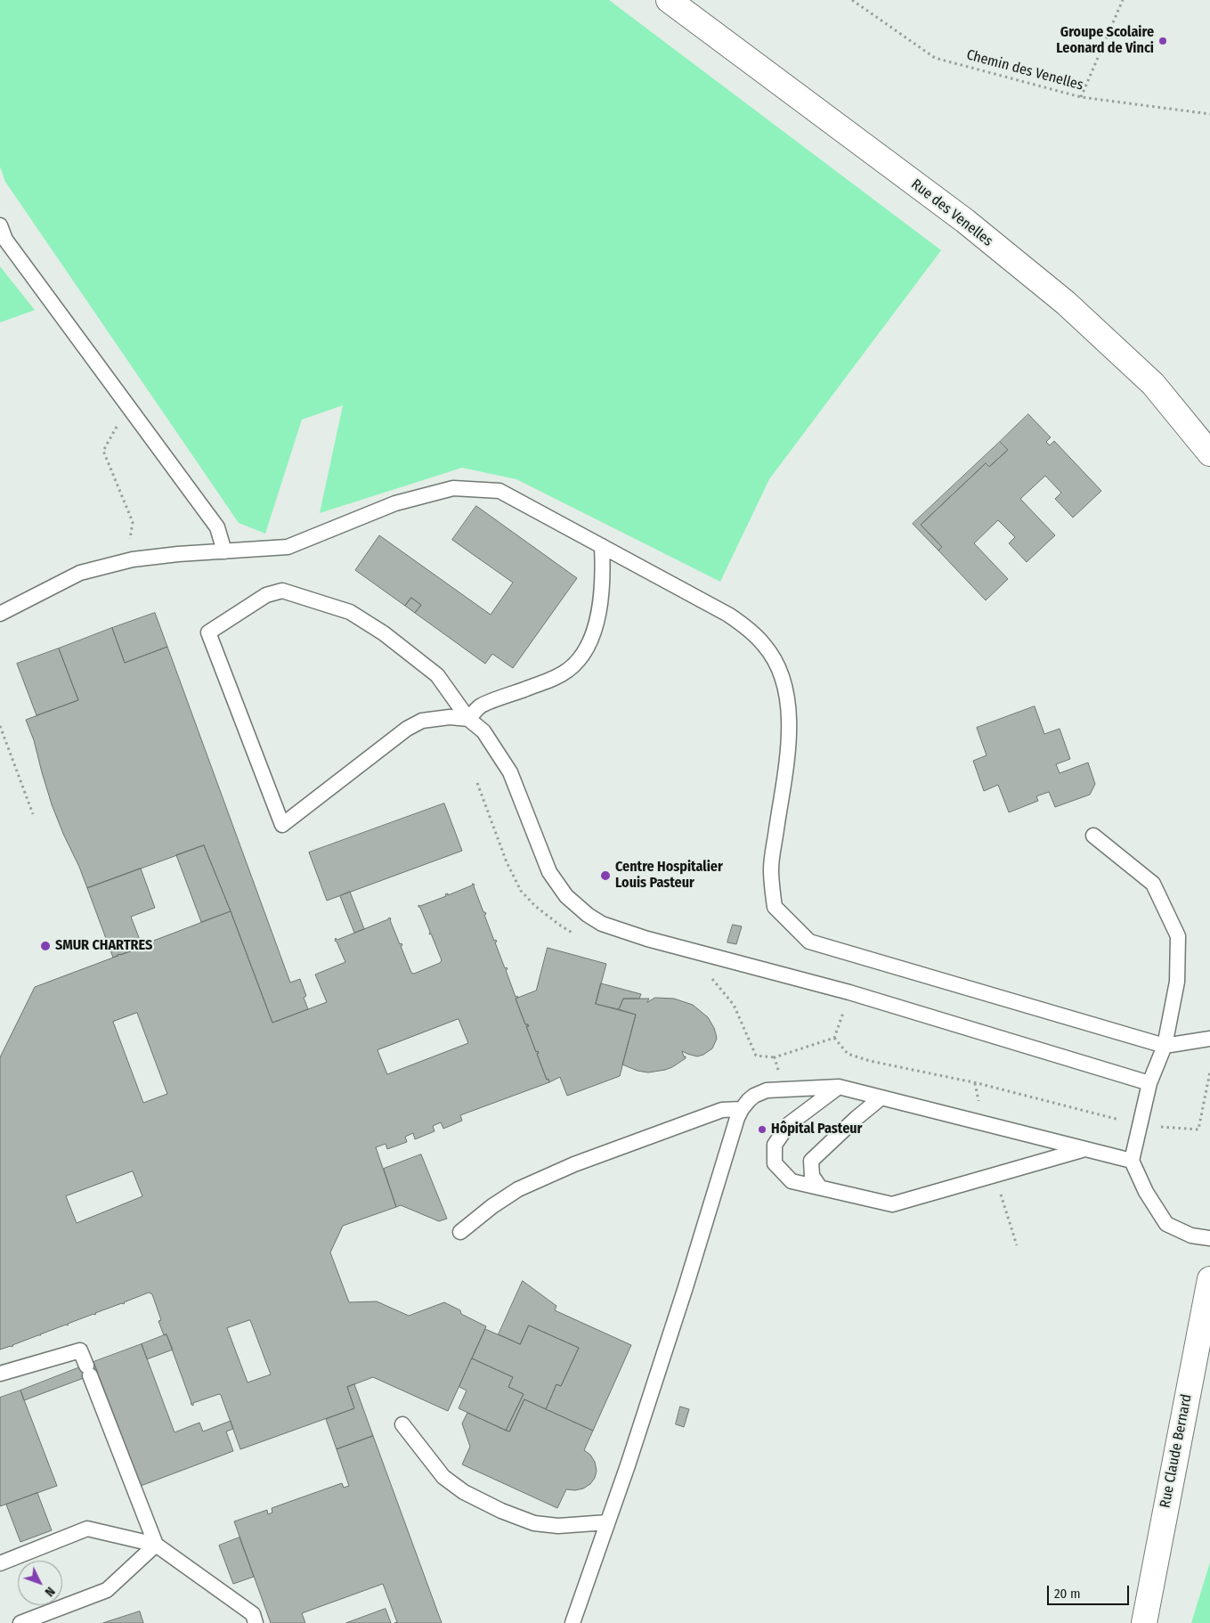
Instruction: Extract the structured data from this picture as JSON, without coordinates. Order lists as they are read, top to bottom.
{
  "streets": {
    "street": ["Rue des Venelles", "Rue Claude Bernard"],
    "path": ["Chemin des Venelles"]
  },
  "places": [
    "Groupe Scolaire Leonard de Vinci",
    "Centre Hospitalier Louis Pasteur",
    "SMUR CHARTRES",
    "Hôpital Pasteur"
  ],
  "scale_bar": "20 m",
  "north": "bottom right"
}
